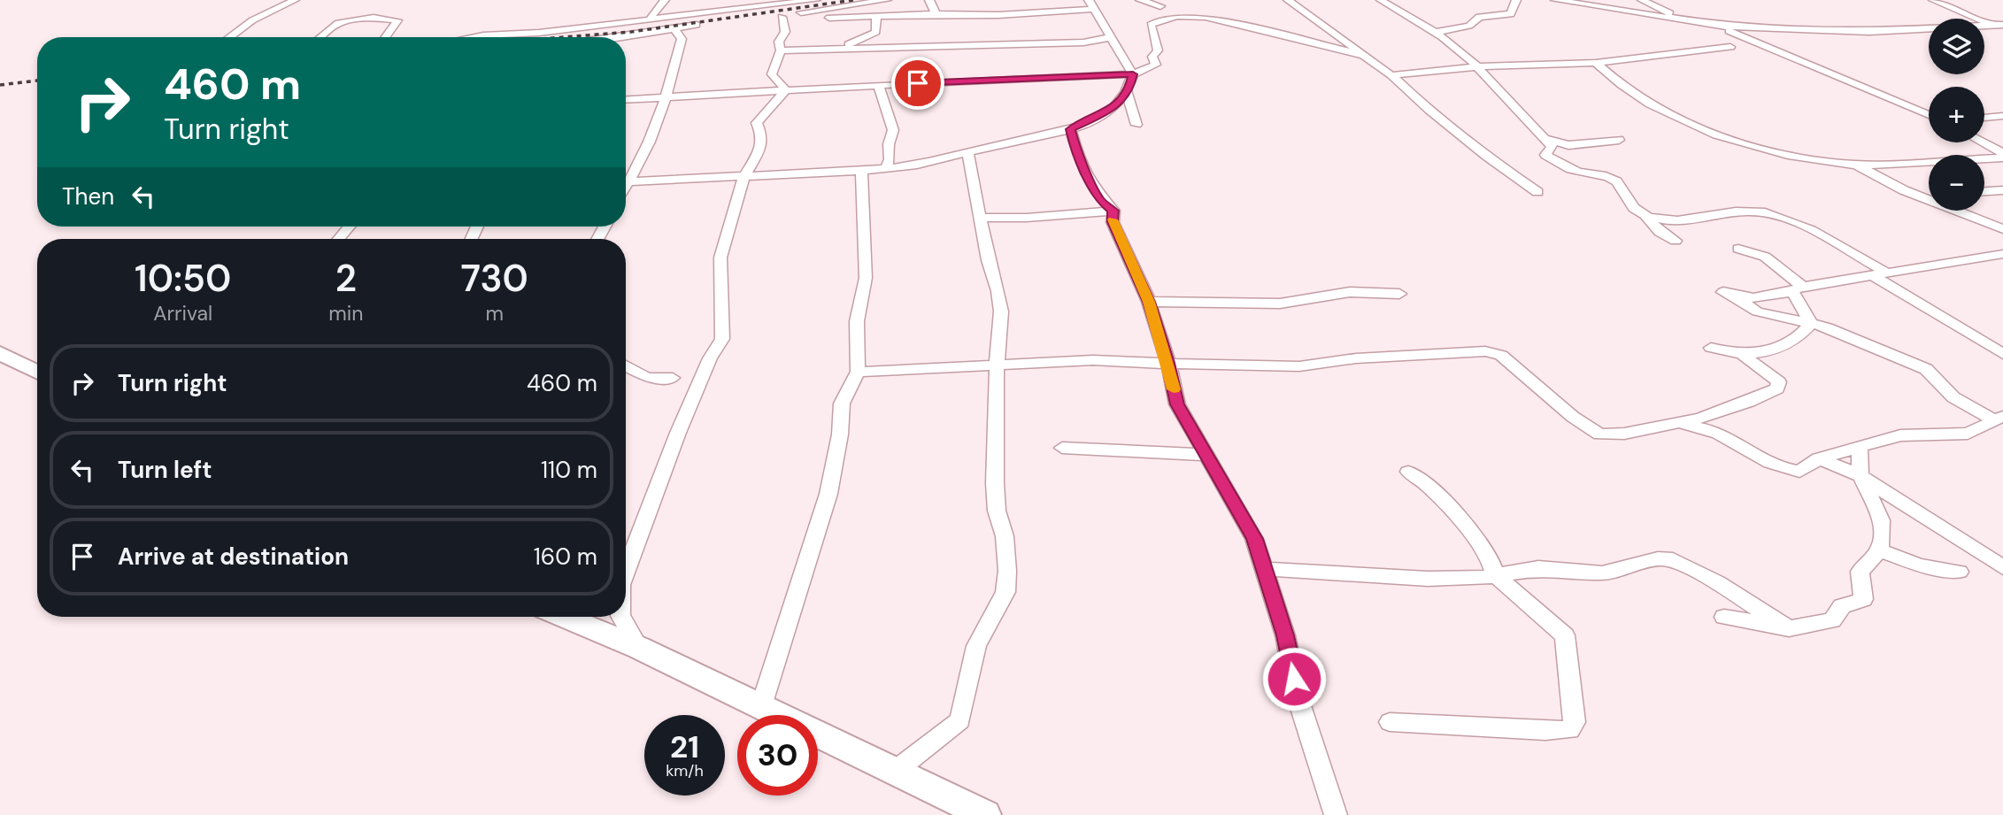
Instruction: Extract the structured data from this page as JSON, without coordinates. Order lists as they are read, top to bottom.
{
  "page": {
    "map_buttons": ["+", "−"],
    "turn": ["460 m", "Turn right"],
    "then": "Then",
    "eta": [
      "10:50",
      "Arrival",
      "2",
      "min",
      "730",
      "m"
    ],
    "list": [
      {
        "name": "Turn right",
        "value": "460 m"
      },
      {
        "name": "Turn left",
        "value": "110 m"
      },
      {
        "name": "Arrive at destination",
        "value": "160 m"
      }
    ],
    "speed": "21 km/h",
    "limit": "30"
  }
}
